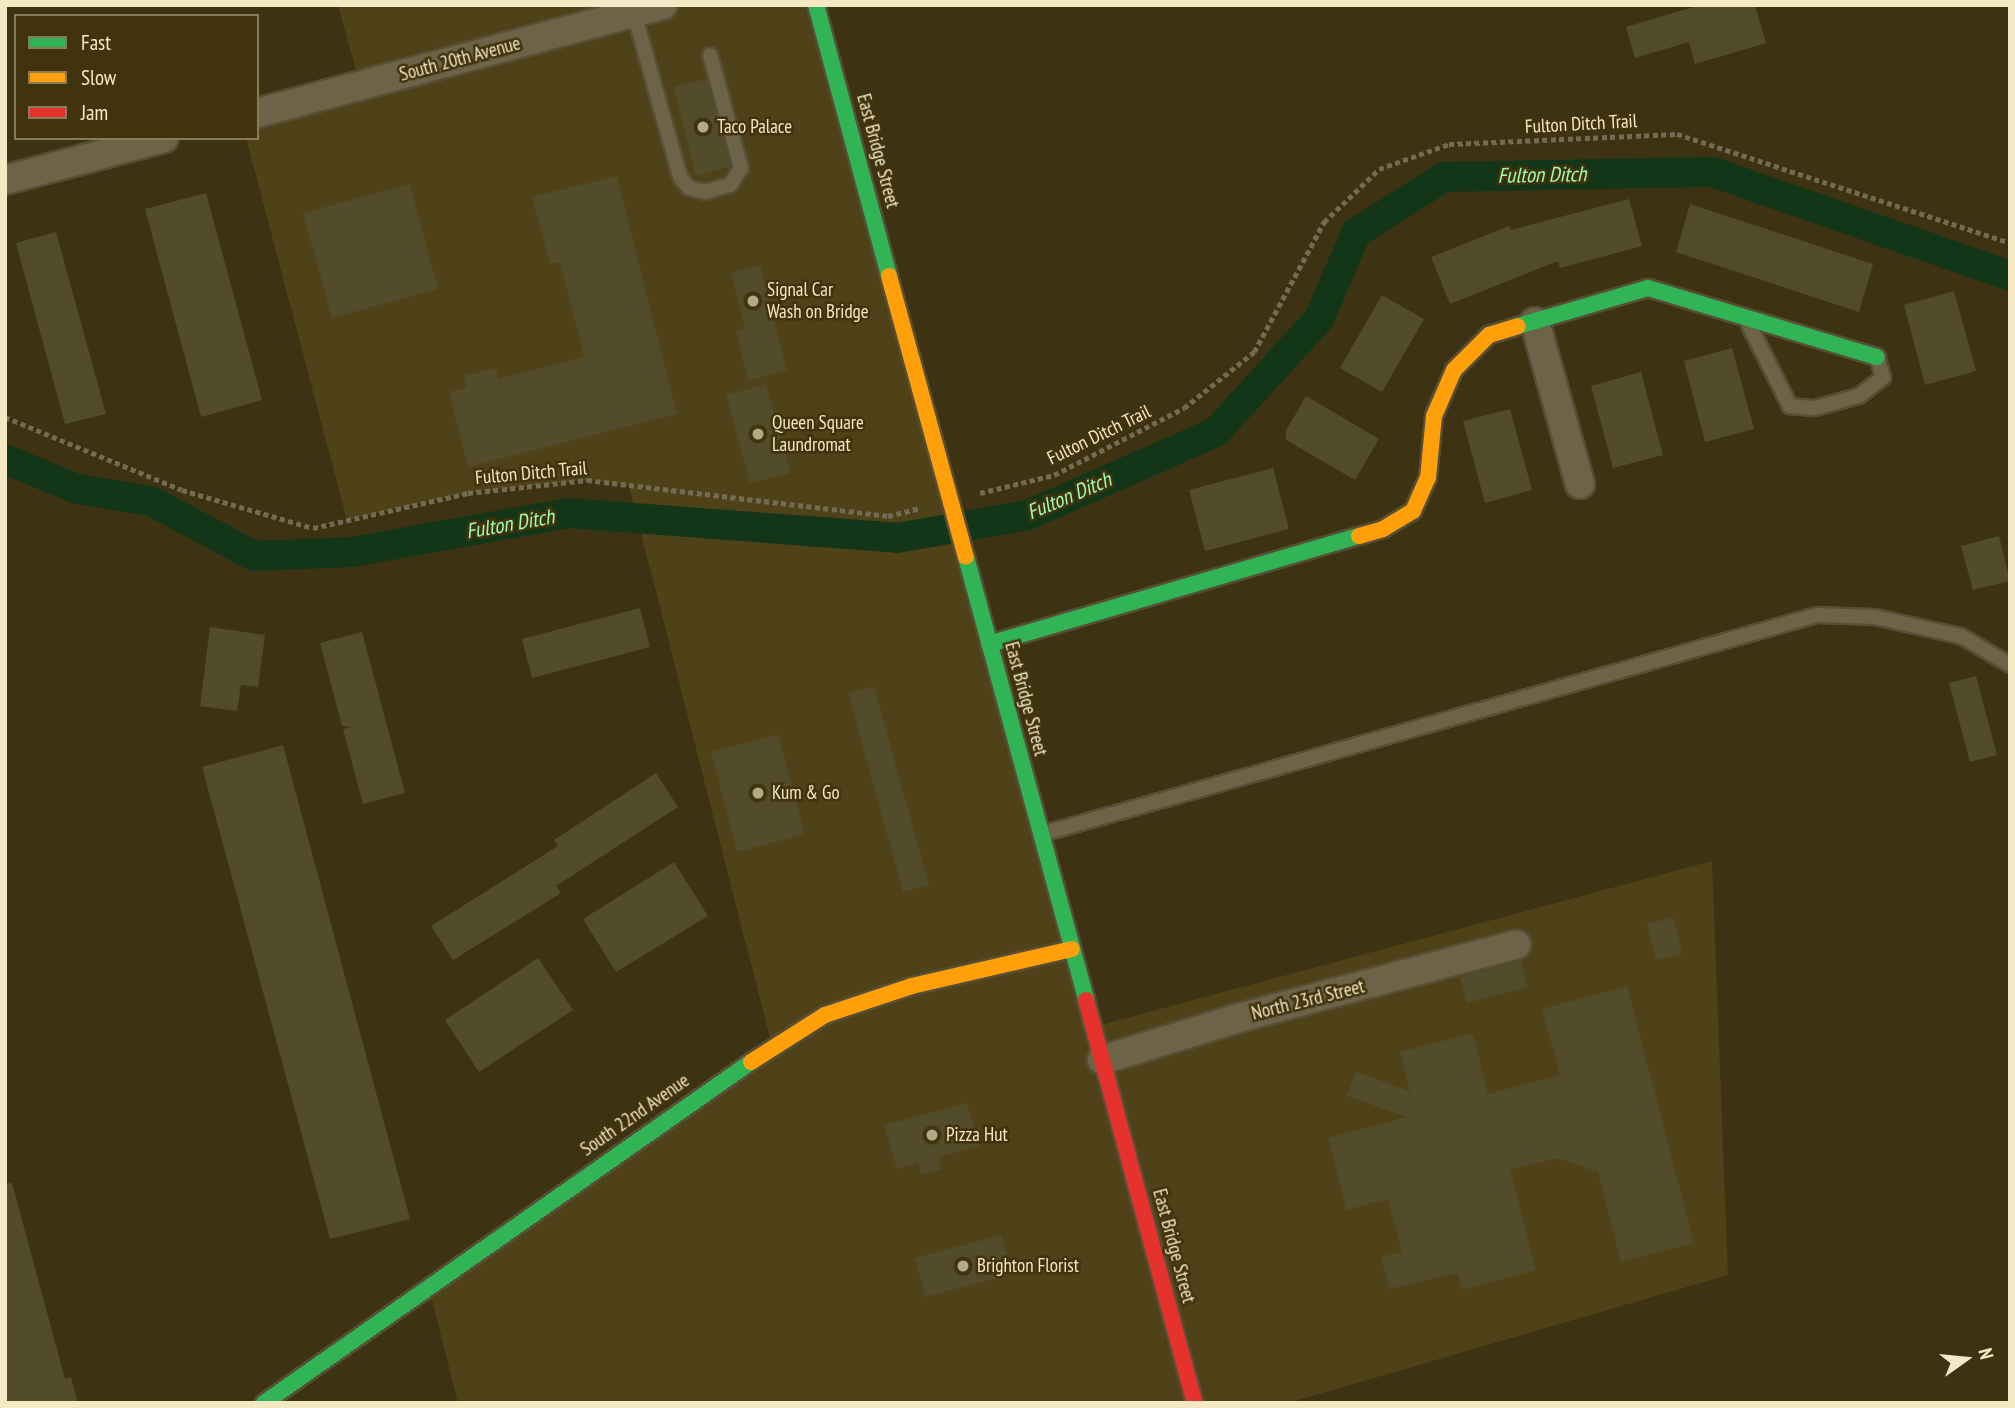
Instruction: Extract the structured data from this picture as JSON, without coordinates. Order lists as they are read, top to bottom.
{
  "streets": {
    "street": [
      "South 20th Avenue",
      "East Bridge Street",
      "North 23rd Street",
      "South 22nd Avenue"
    ],
    "path": ["Fulton Ditch Trail"]
  },
  "crossings": [
    ["Fulton Ditch Trail", "East Bridge Street"],
    ["East Bridge Street", "North 23rd Street"],
    ["East Bridge Street", "South 22nd Avenue"]
  ],
  "water": ["Fulton Ditch"],
  "places": [
    "Taco Palace",
    "Signal Car Wash on Bridge",
    "Queen Square Laundromat",
    "Kum & Go",
    "Pizza Hut",
    "Brighton Florist"
  ],
  "legend": ["Fast", "Slow", "Jam"],
  "north": "right"
}
